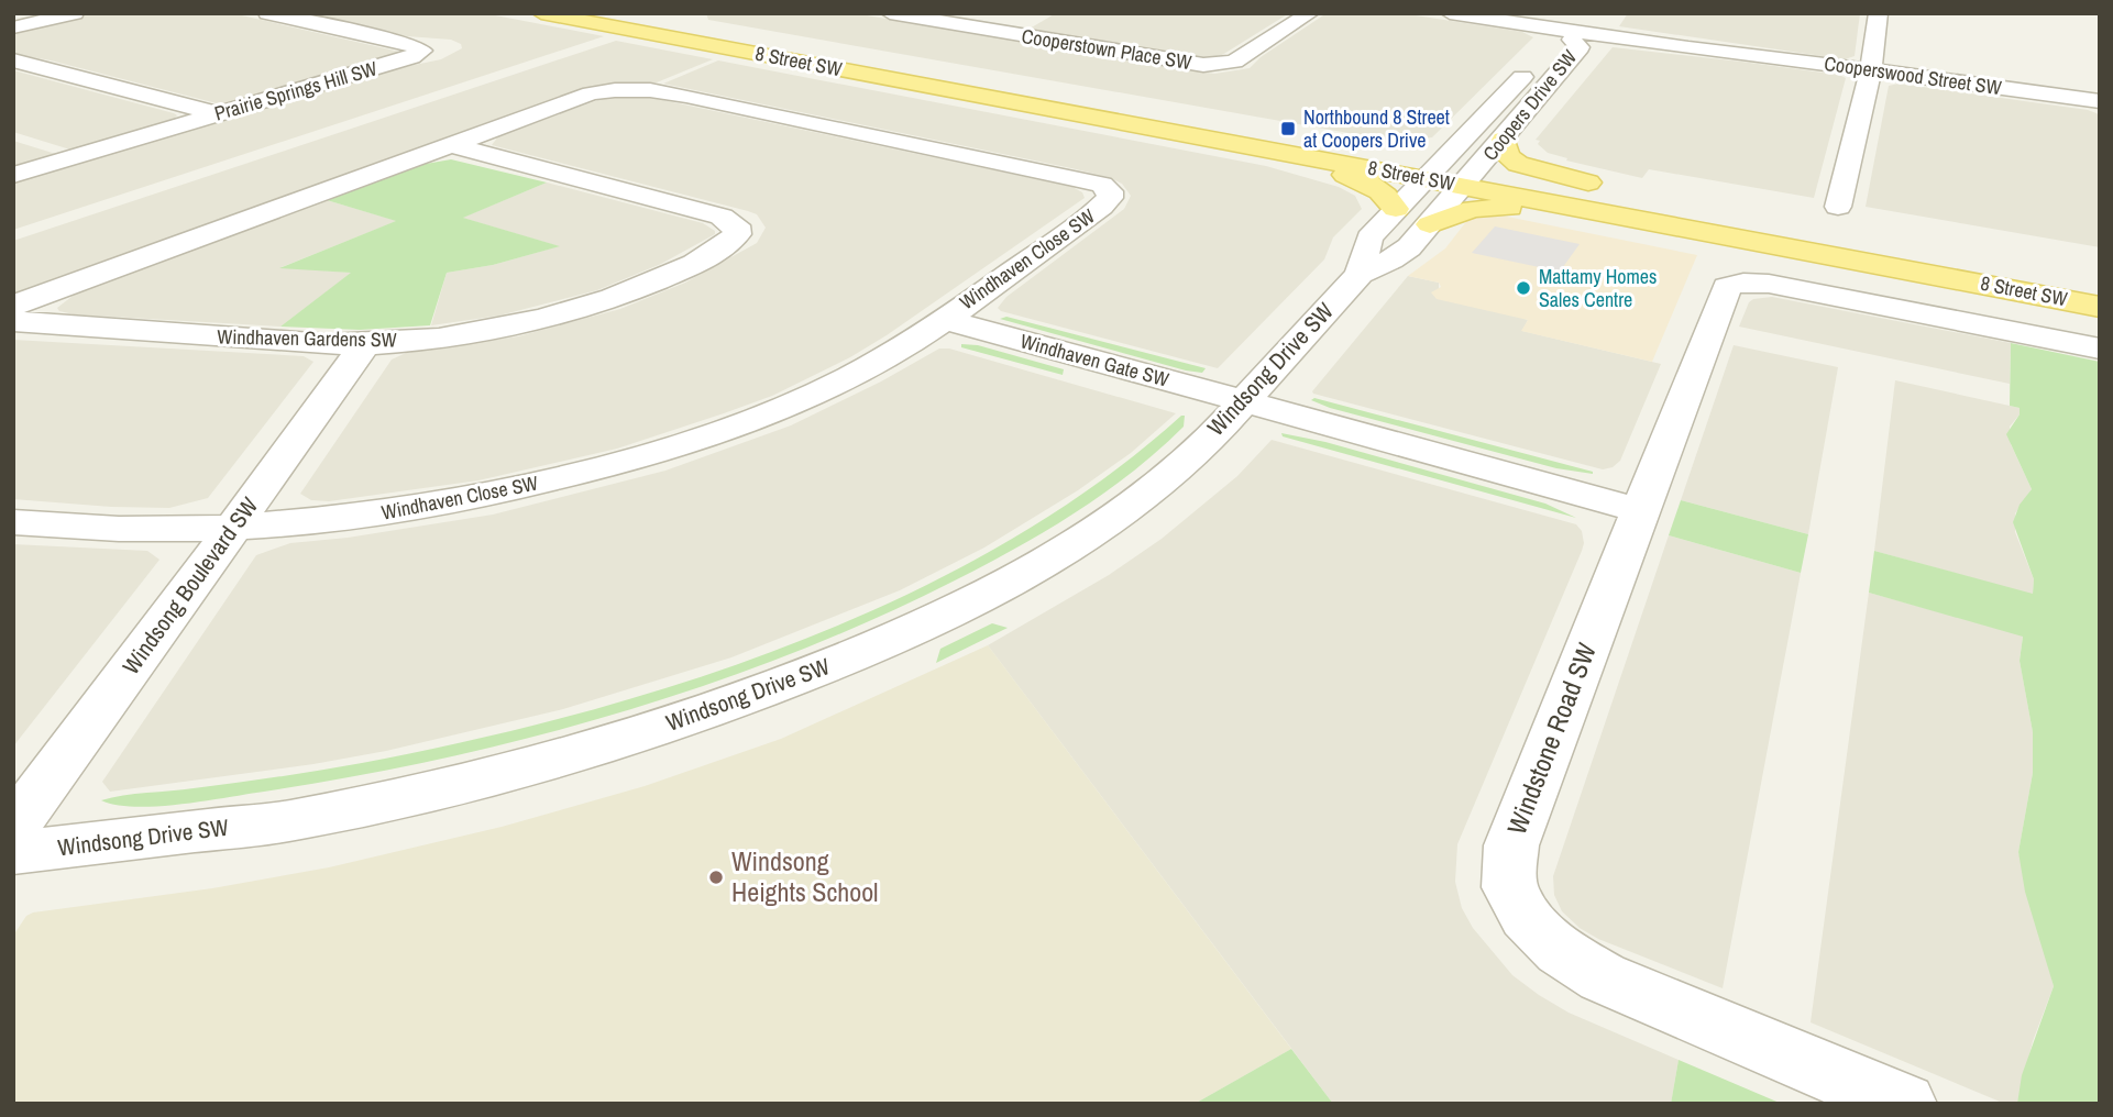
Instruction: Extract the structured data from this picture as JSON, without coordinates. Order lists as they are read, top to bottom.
{
  "streets": {
    "main road": ["8 Street SW"],
    "street": [
      "Cooperstown Place SW",
      "Cooperswood Street SW",
      "Prairie Springs Hill SW",
      "Coopers Drive SW",
      "Windhaven Close SW",
      "Windhaven Gardens SW",
      "Windhaven Gate SW",
      "Windsong Drive SW",
      "Windsong Boulevard SW",
      "Windstone Road SW"
    ]
  },
  "crossings": [
    ["8 Street SW", "Coopers Drive SW"],
    ["8 Street SW", "Windsong Drive SW"],
    ["Cooperswood Street SW", "Coopers Drive SW"],
    ["Coopers Drive SW", "Windsong Drive SW"],
    ["Windhaven Close SW", "Windhaven Gardens SW"],
    ["Windhaven Close SW", "Windhaven Gate SW"],
    ["Windhaven Close SW", "Windsong Boulevard SW"],
    ["Windhaven Gardens SW", "Windsong Boulevard SW"],
    ["Windhaven Gate SW", "Windsong Drive SW"]
  ],
  "places": {
    "transit": ["Northbound 8 Street at Coopers Drive"],
    "other": ["Mattamy Homes Sales Centre", "Windsong Heights School"]
  }
}
